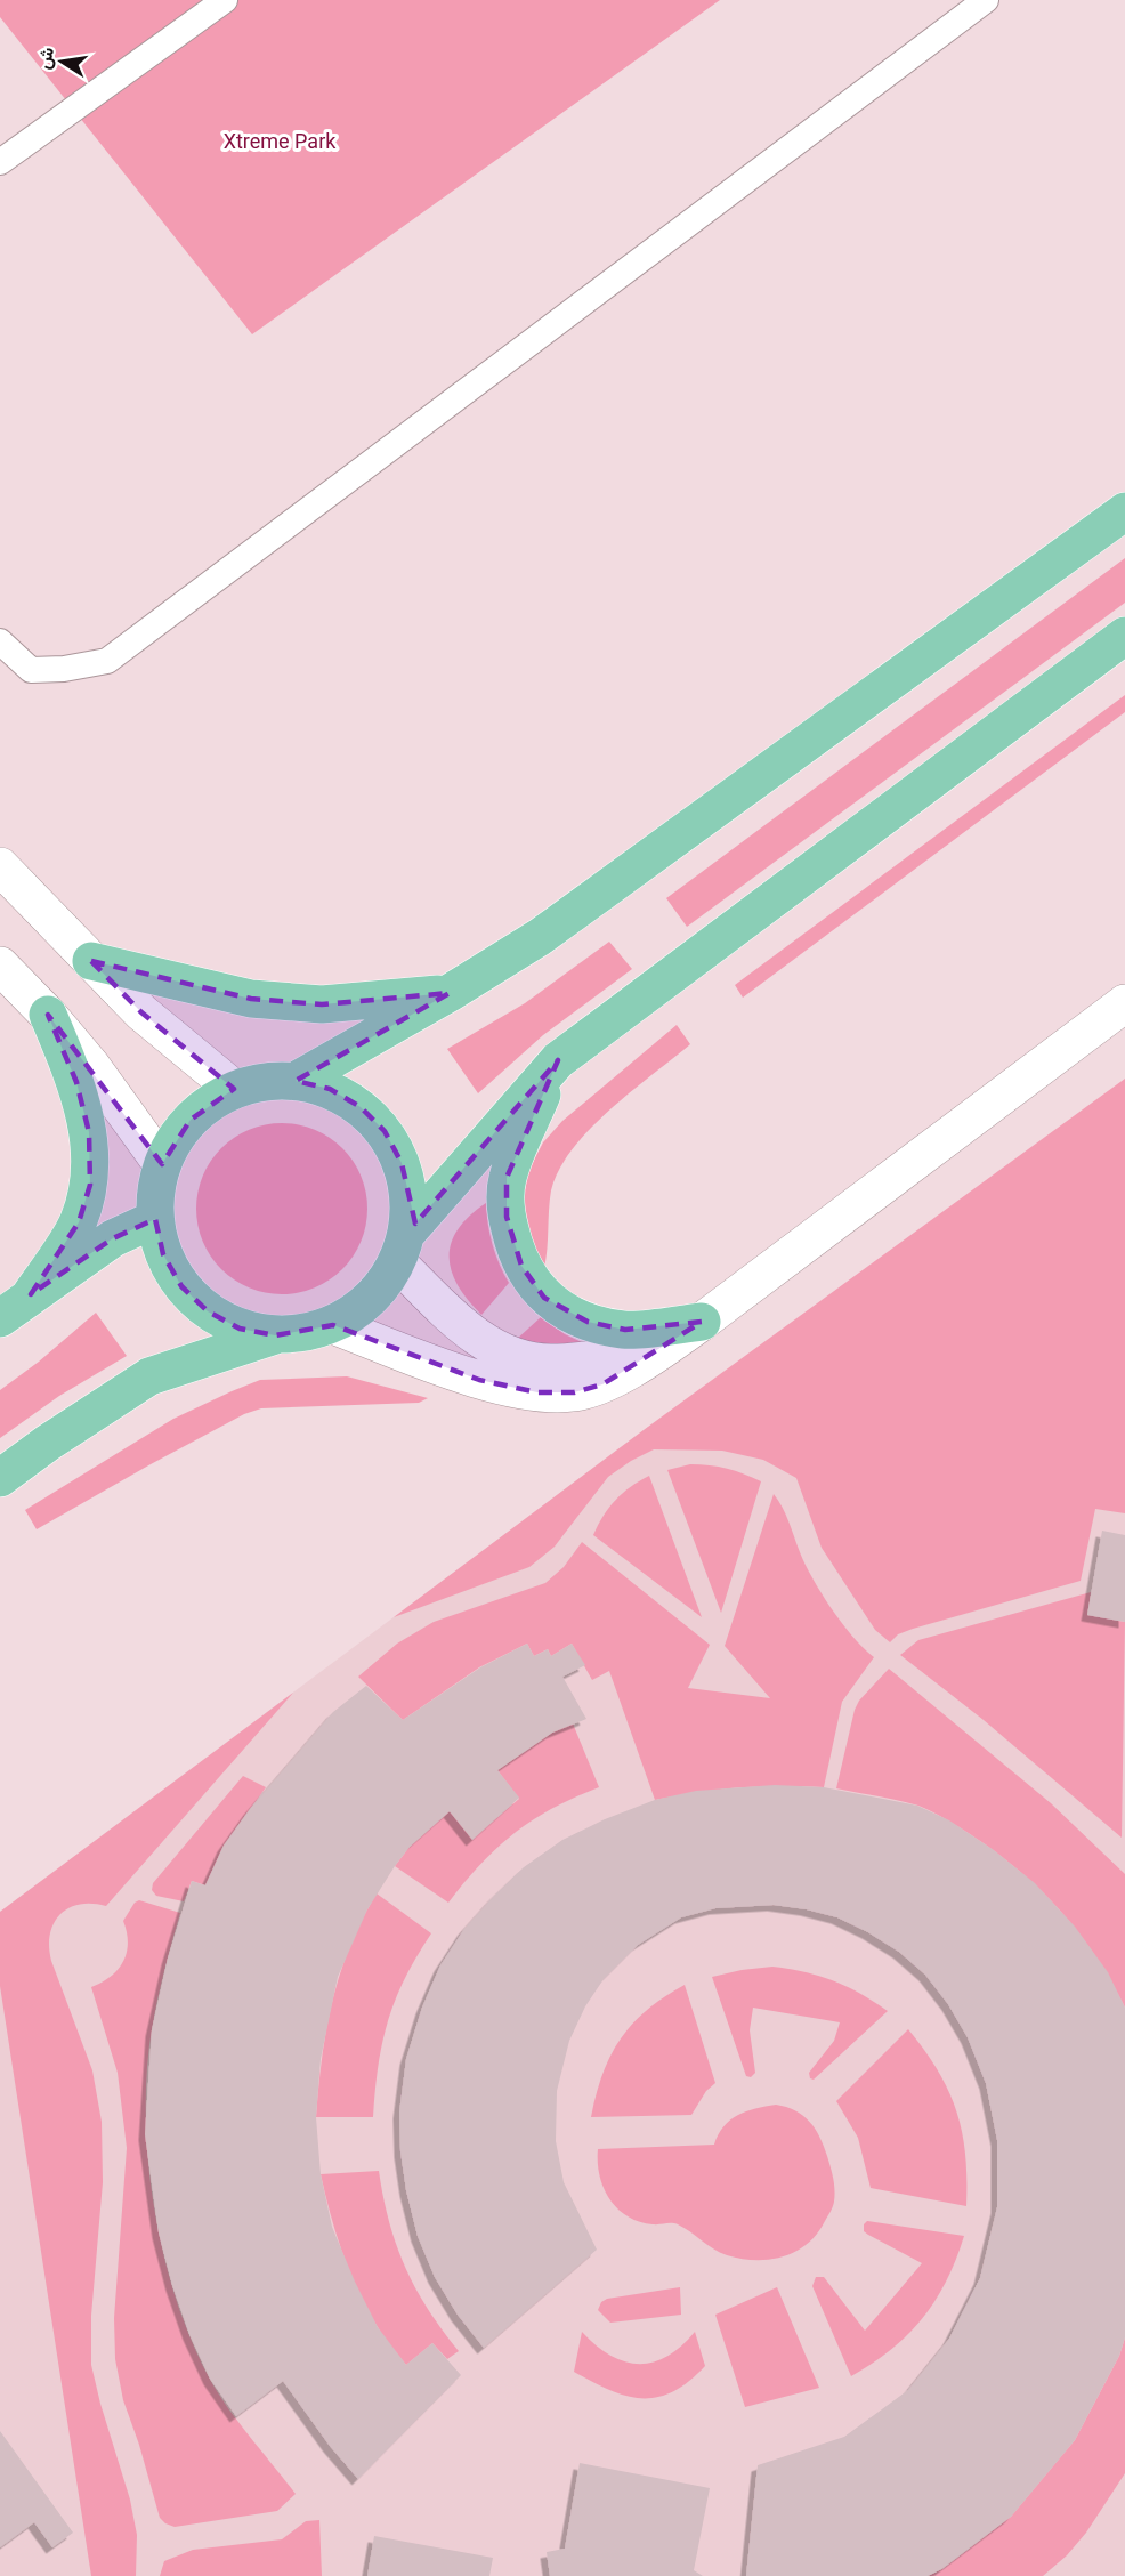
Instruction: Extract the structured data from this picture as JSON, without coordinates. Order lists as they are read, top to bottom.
{
  "parks": ["Xtreme Park"],
  "north": "left"
}
